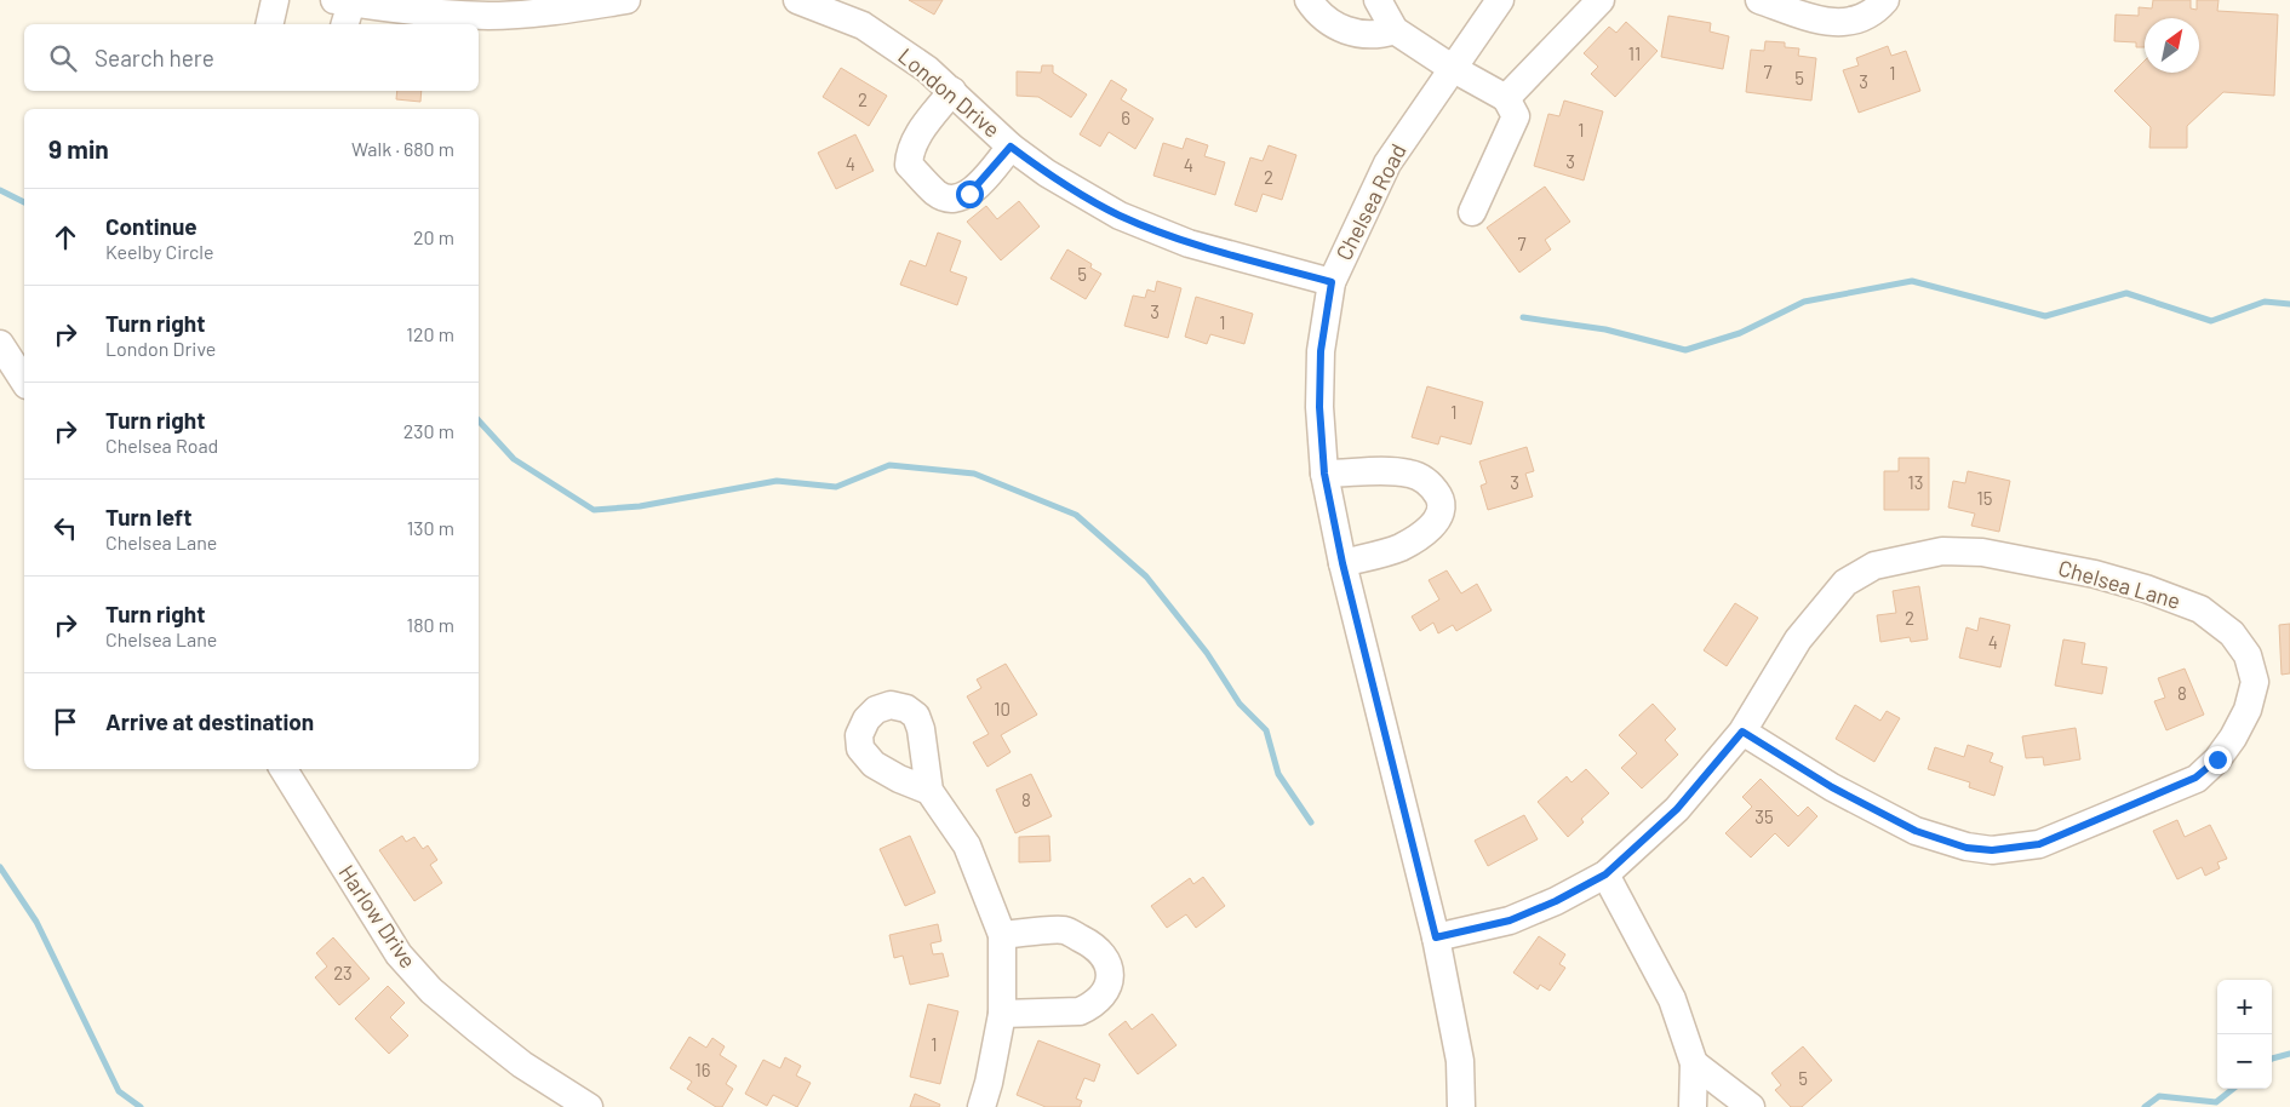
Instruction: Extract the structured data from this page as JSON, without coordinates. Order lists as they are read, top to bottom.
{
  "streets": {
    "street": [
      "London Drive",
      "Chelsea Road",
      "Chelsea Lane",
      "Harlow Drive"
    ]
  },
  "crossings": [
    ["London Drive", "Chelsea Road"],
    ["Chelsea Road", "Chelsea Lane"]
  ],
  "house_numbers": [
    "11",
    "7",
    "1",
    "5",
    "3",
    "2",
    "6",
    "1",
    "3",
    "4",
    "4",
    "2",
    "7",
    "5",
    "3",
    "1",
    "1",
    "3",
    "13",
    "15",
    "2",
    "4",
    "8",
    "10",
    "8",
    "35",
    "23",
    "1",
    "16",
    "5"
  ],
  "north": "top right",
  "page": {
    "search": "Search here",
    "heading": ["9 min", "Walk · 680 m"],
    "list": [
      ["Continue", "Keelby Circle", "20 m"],
      ["Turn right", "London Drive", "120 m"],
      ["Turn right", "Chelsea Road", "230 m"],
      ["Turn left", "Chelsea Lane", "130 m"],
      ["Turn right", "Chelsea Lane", "180 m"],
      "Arrive at destination"
    ],
    "map_buttons": ["+", "−"]
  }
}
